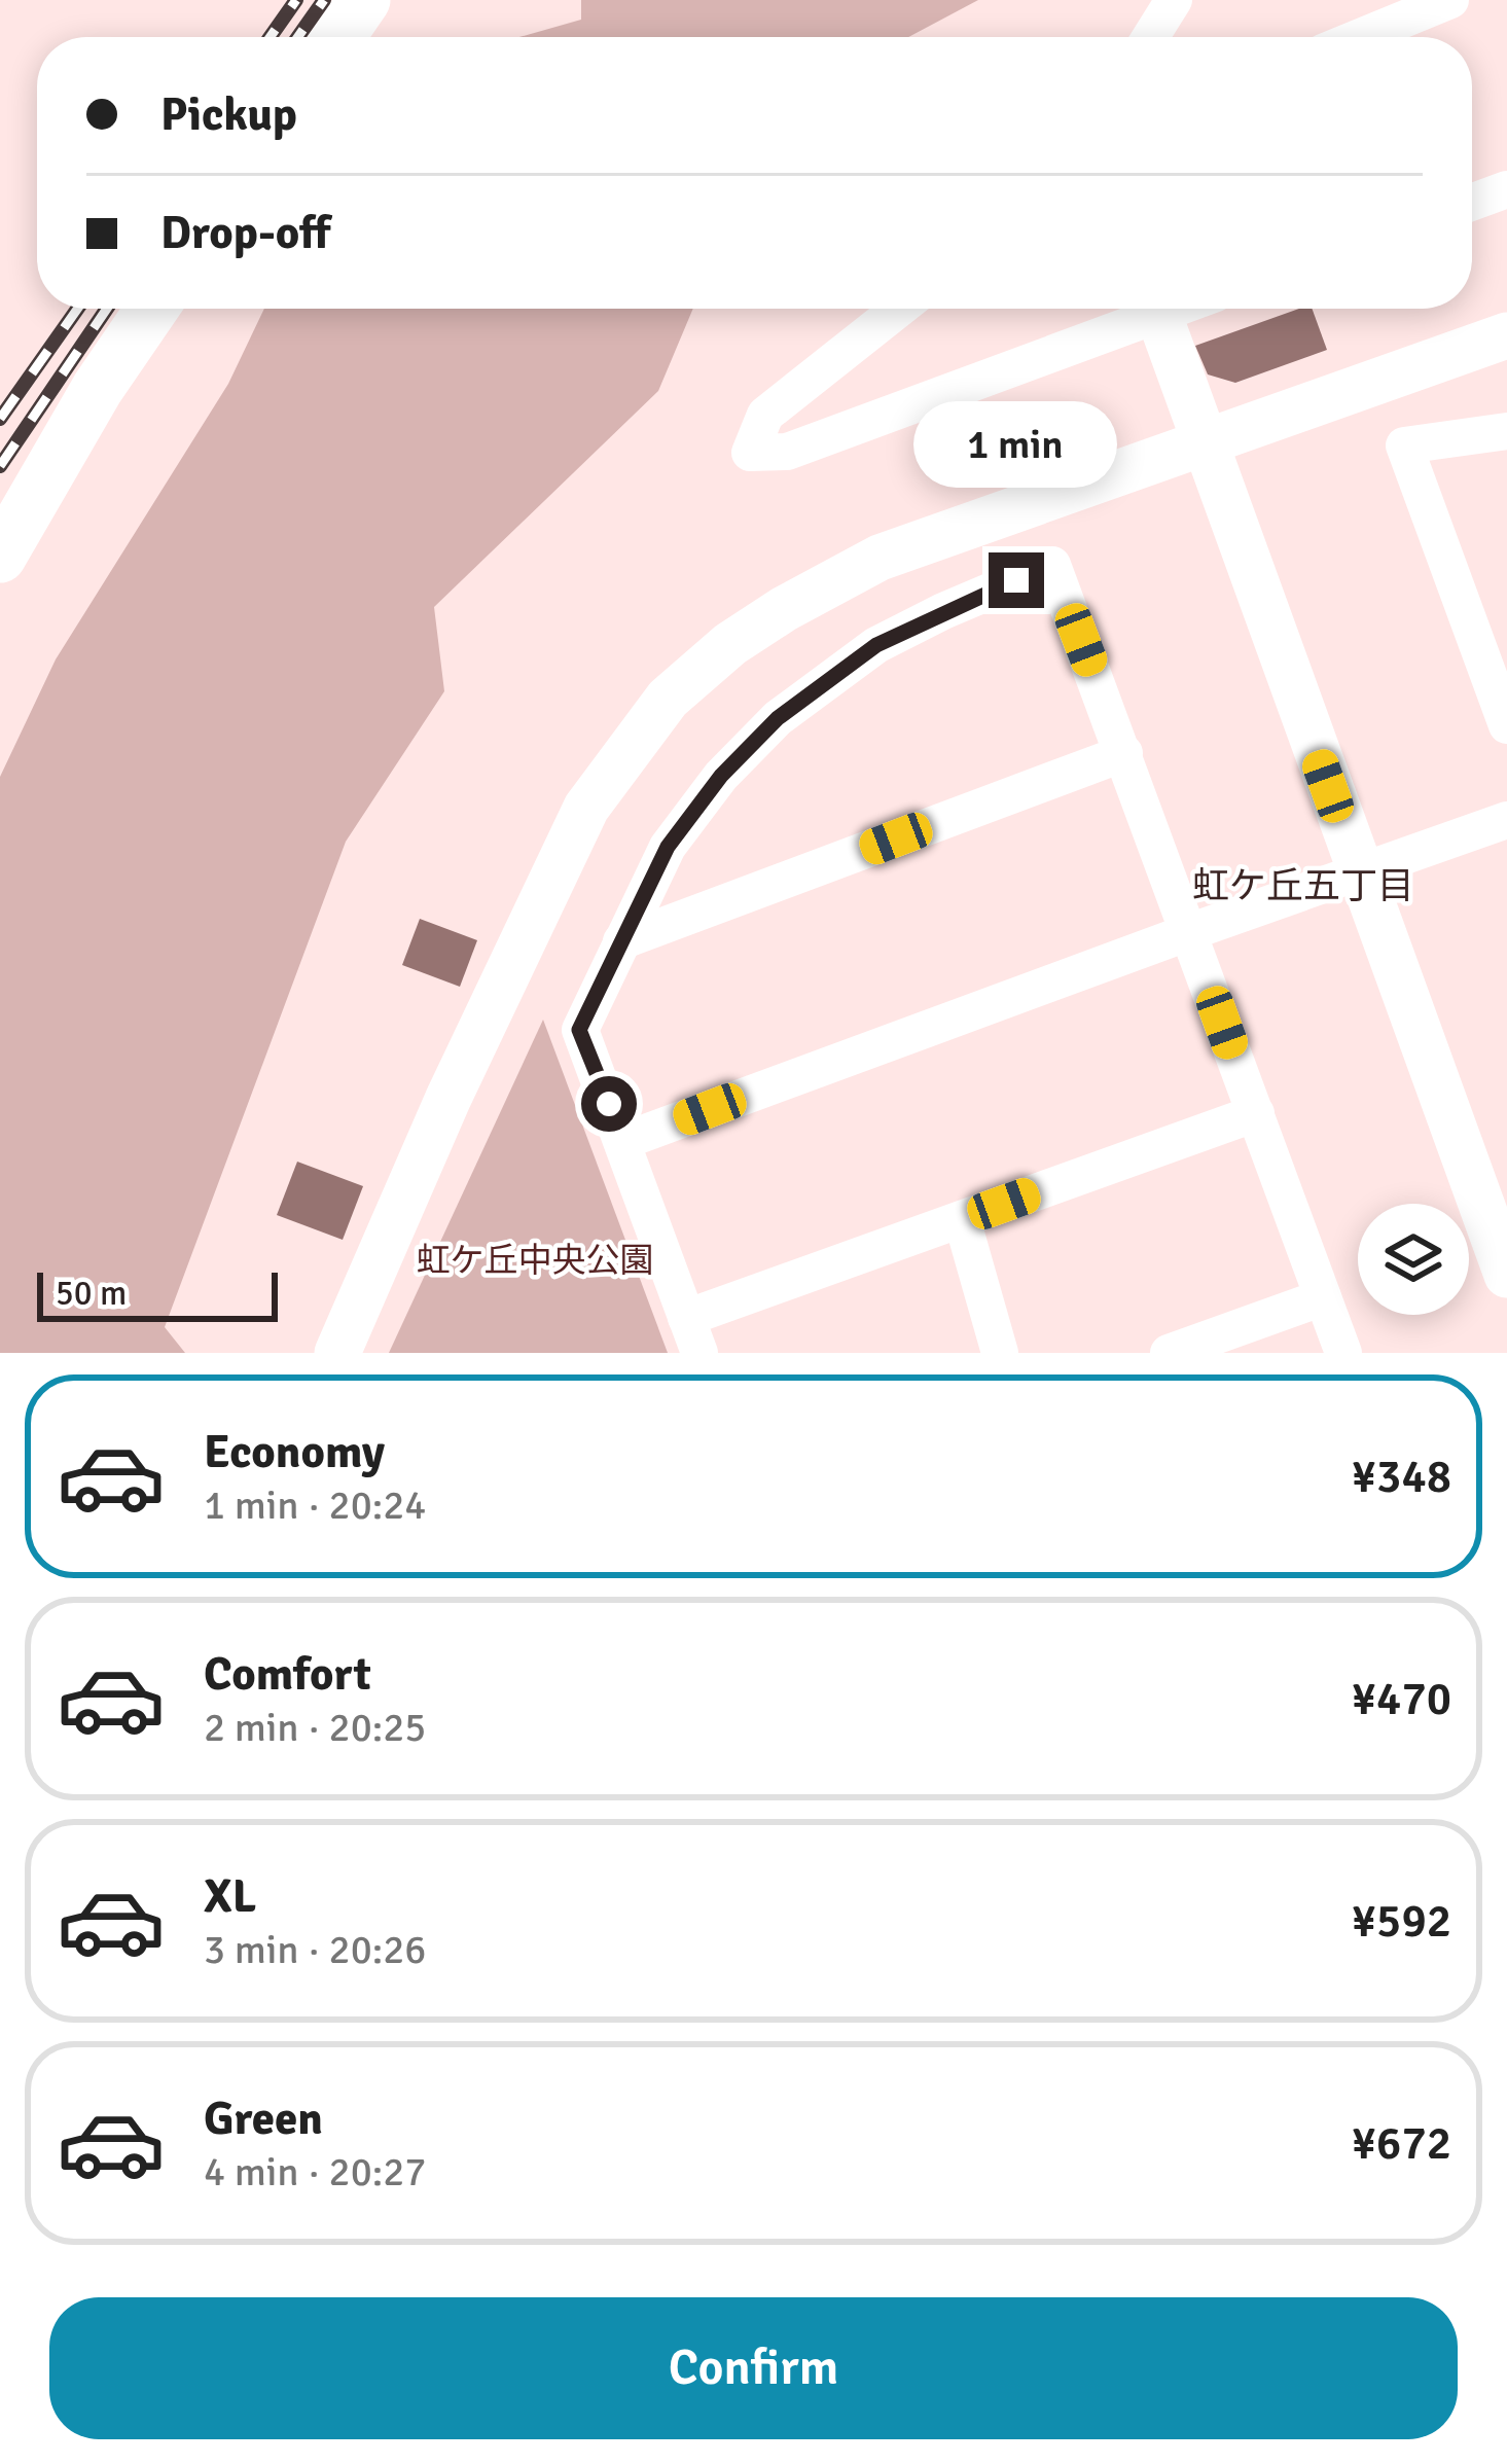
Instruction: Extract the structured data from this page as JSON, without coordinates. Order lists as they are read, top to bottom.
{
  "districts": ["虹ケ丘五丁目"],
  "parks": ["虹ケ丘中央公園"],
  "scale_bar": "50 m",
  "page": {
    "banner": ["Pickup", "Drop-off"],
    "bubble": "1 min",
    "scale": "50 m",
    "list": [
      {
        "name": "Economy",
        "note": "1 min · 20:24",
        "value": "¥348"
      },
      {
        "name": "Comfort",
        "note": "2 min · 20:25",
        "value": "¥470"
      },
      {
        "name": "XL",
        "note": "3 min · 20:26",
        "value": "¥592"
      },
      {
        "name": "Green",
        "note": "4 min · 20:27",
        "value": "¥672"
      }
    ],
    "buttons": "Confirm"
  }
}
